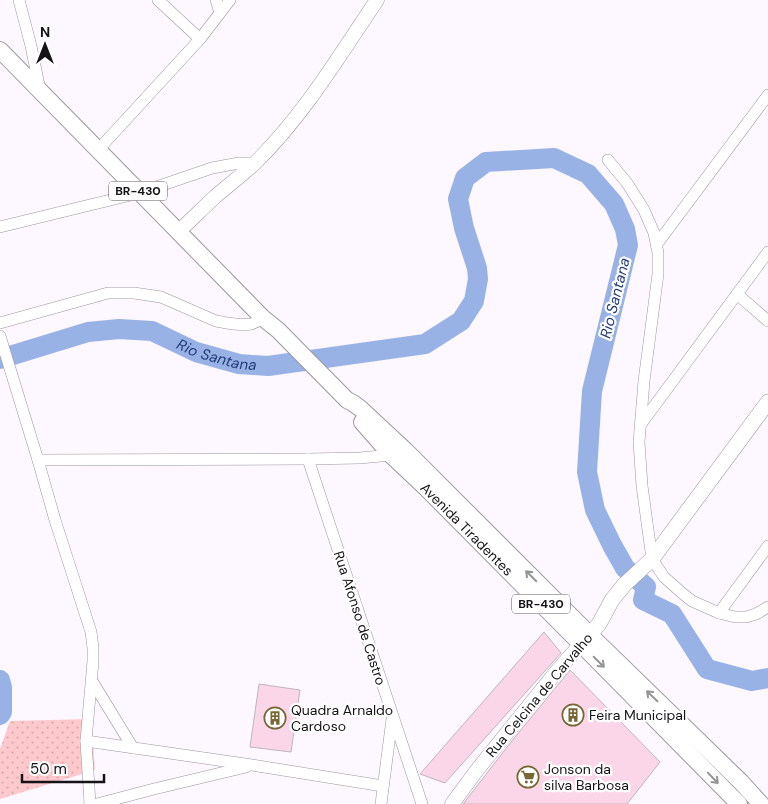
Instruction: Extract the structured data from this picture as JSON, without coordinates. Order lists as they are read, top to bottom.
{
  "streets": {
    "main road": ["BR-430", "Rua Celcina de Carvalho"],
    "street": ["Rua Afonso de Castro"]
  },
  "crossings": [
    ["BR-430", "Rua Celcina de Carvalho"]
  ],
  "water": ["Rio Santana"],
  "places": {
    "building": ["Feira Municipal", "Quadra Arnaldo Cardoso"],
    "supermarket": ["Jonson da silva Barbosa"]
  },
  "scale_bar": "50 m",
  "north": "top"
}
